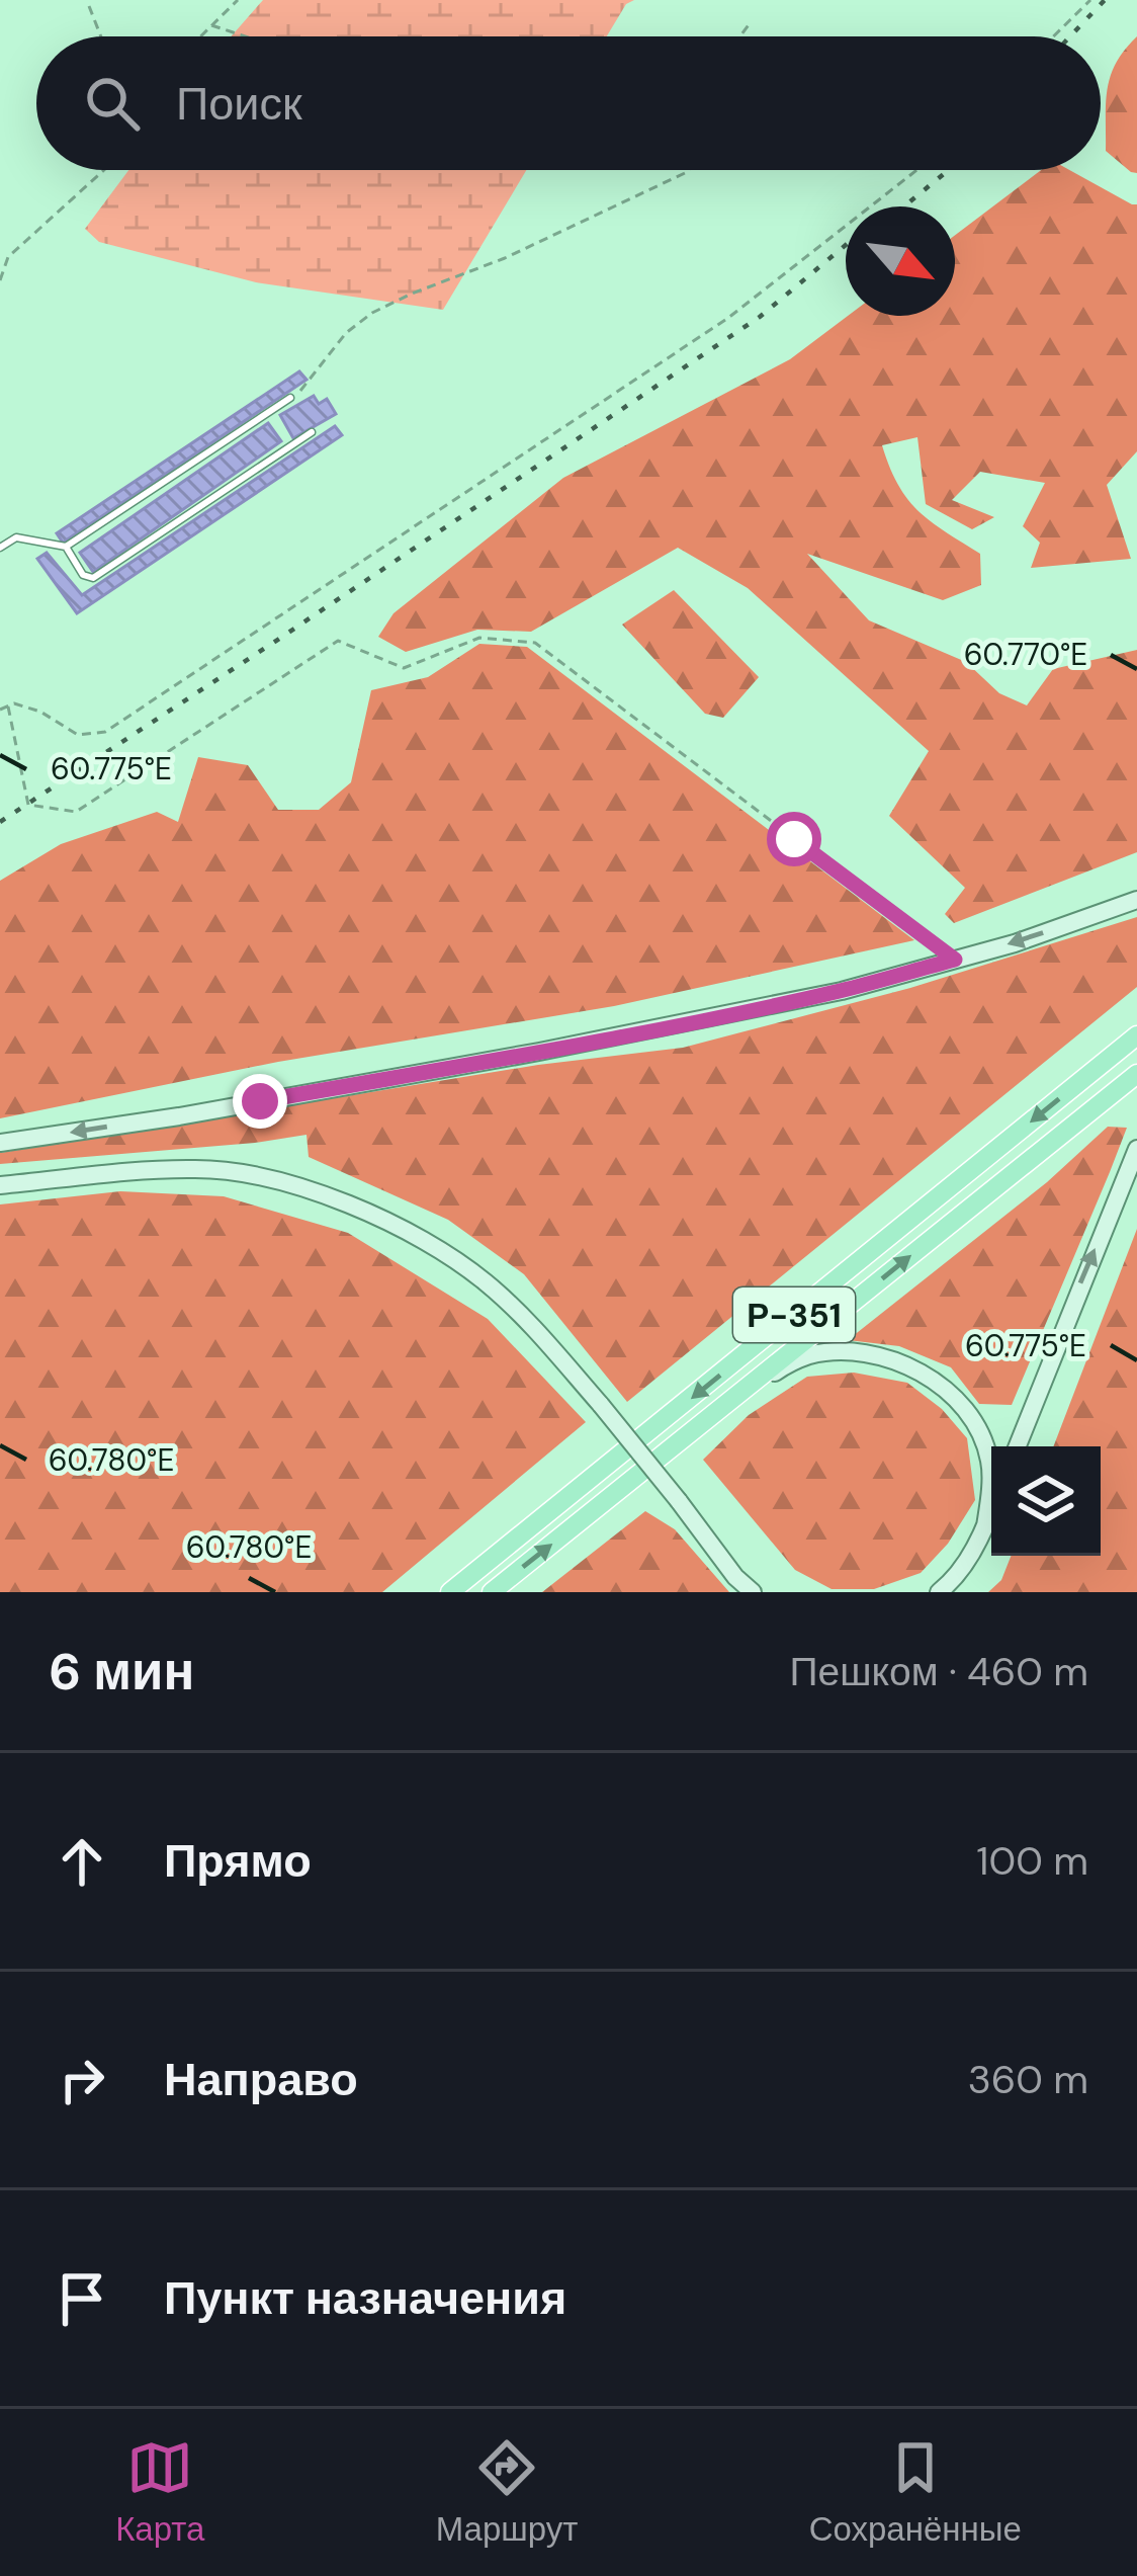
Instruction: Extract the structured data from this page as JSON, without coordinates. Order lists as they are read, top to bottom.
{
  "streets": {
    "main road": ["Р-351"]
  },
  "north": "bottom right",
  "page": {
    "search": "Поиск",
    "heading": ["6 мин", "Пешком · 460 m"],
    "list": [
      ["Прямо", "100 m"],
      ["Направо", "360 m"],
      "Пункт назначения"
    ],
    "nav": ["Карта", "Маршрут", "Сохранённые"]
  },
  "coordinates": ["60.770°E", "60.775°E", "60.780°E"]
}
